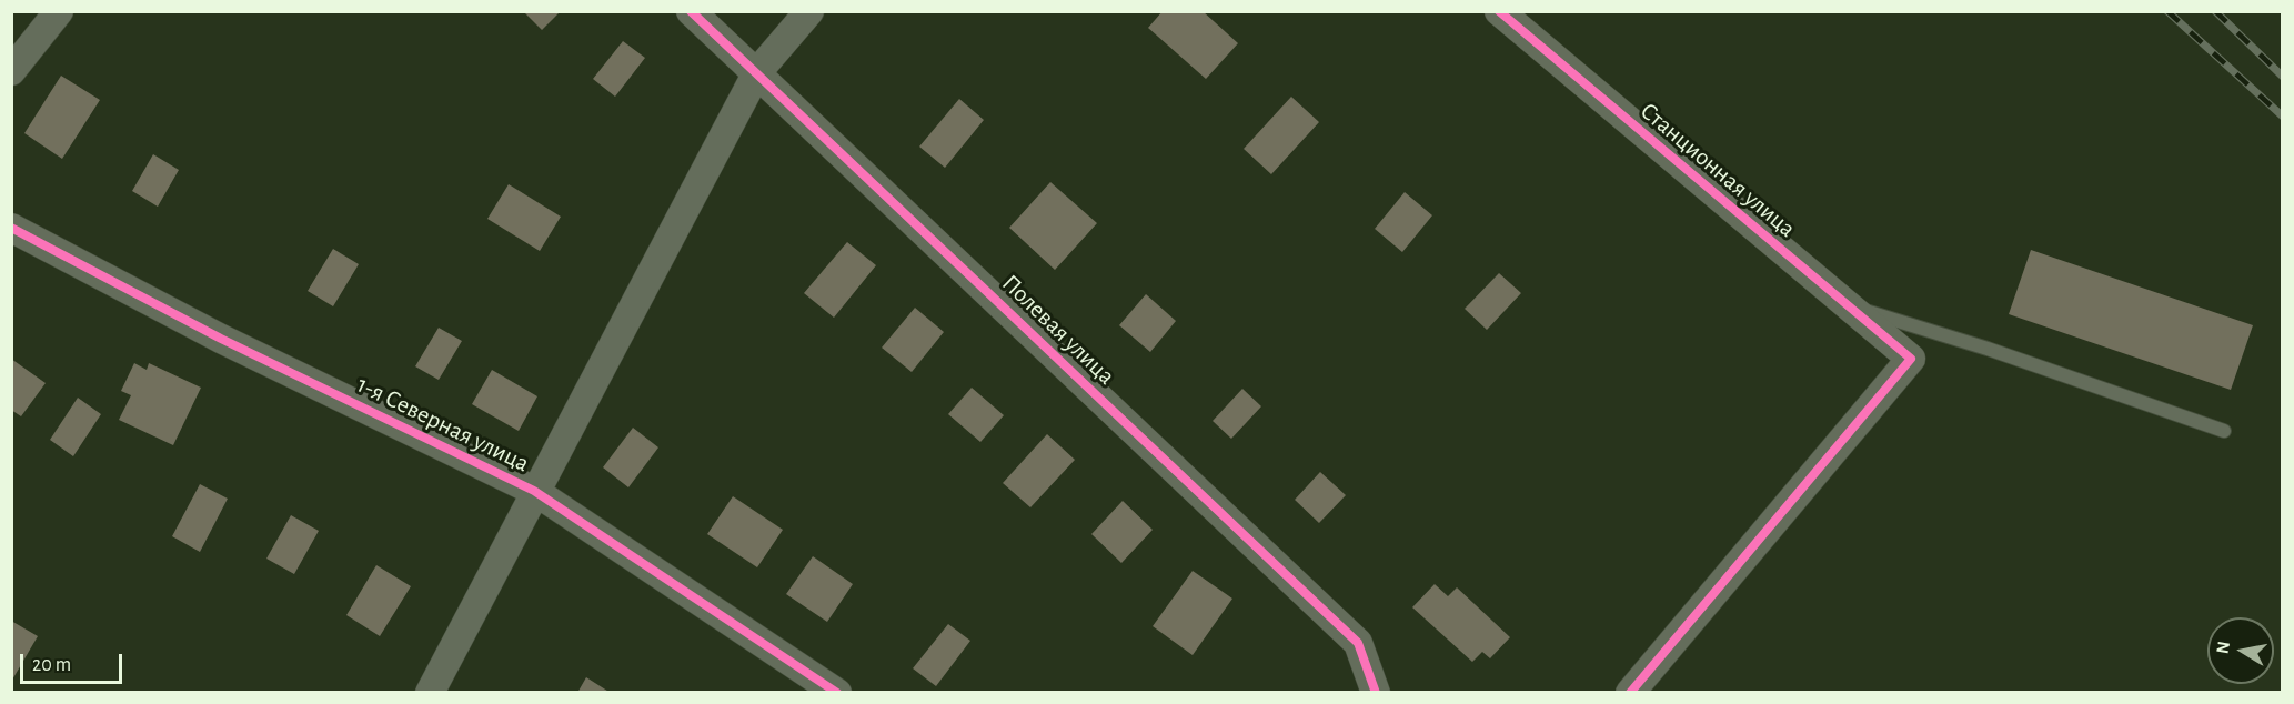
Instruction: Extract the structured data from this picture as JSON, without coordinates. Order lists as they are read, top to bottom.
{
  "streets": {
    "street": ["Станционная улица", "Полевая улица", "1-я Северная улица"]
  },
  "scale_bar": "20 m",
  "north": "left"
}
